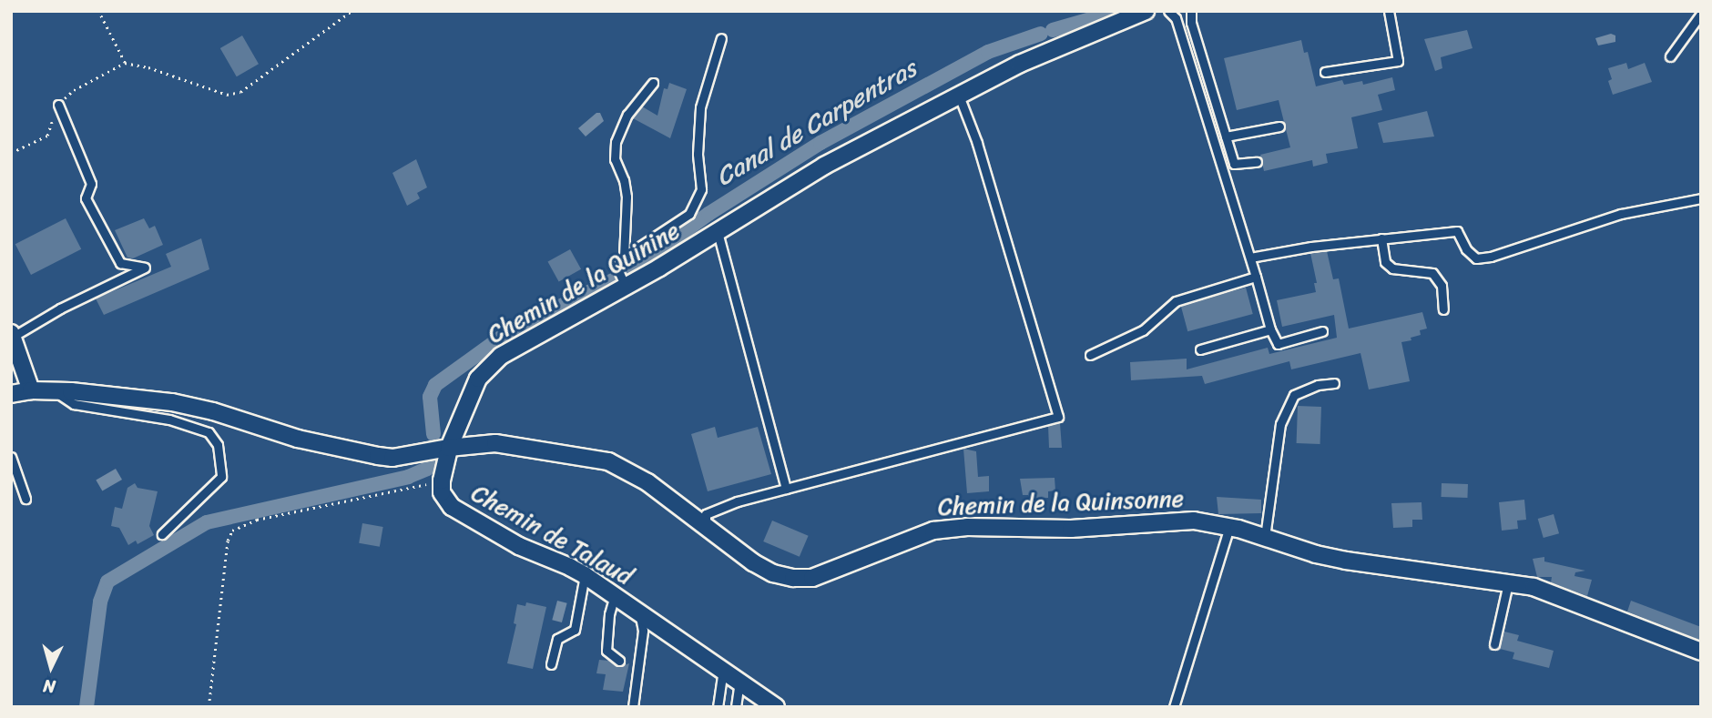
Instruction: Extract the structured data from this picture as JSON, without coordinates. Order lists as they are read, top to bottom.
{
  "streets": {
    "street": ["Chemin de la Quinine", "Chemin de la Quinsonne", "Chemin de Talaud"]
  },
  "crossings": [
    ["Chemin de la Quinine", "Chemin de la Quinsonne"],
    ["Chemin de la Quinine", "Chemin de Talaud"],
    ["Chemin de la Quinsonne", "Chemin de Talaud"]
  ],
  "water": ["Canal de Carpentras"],
  "north": "bottom"
}
